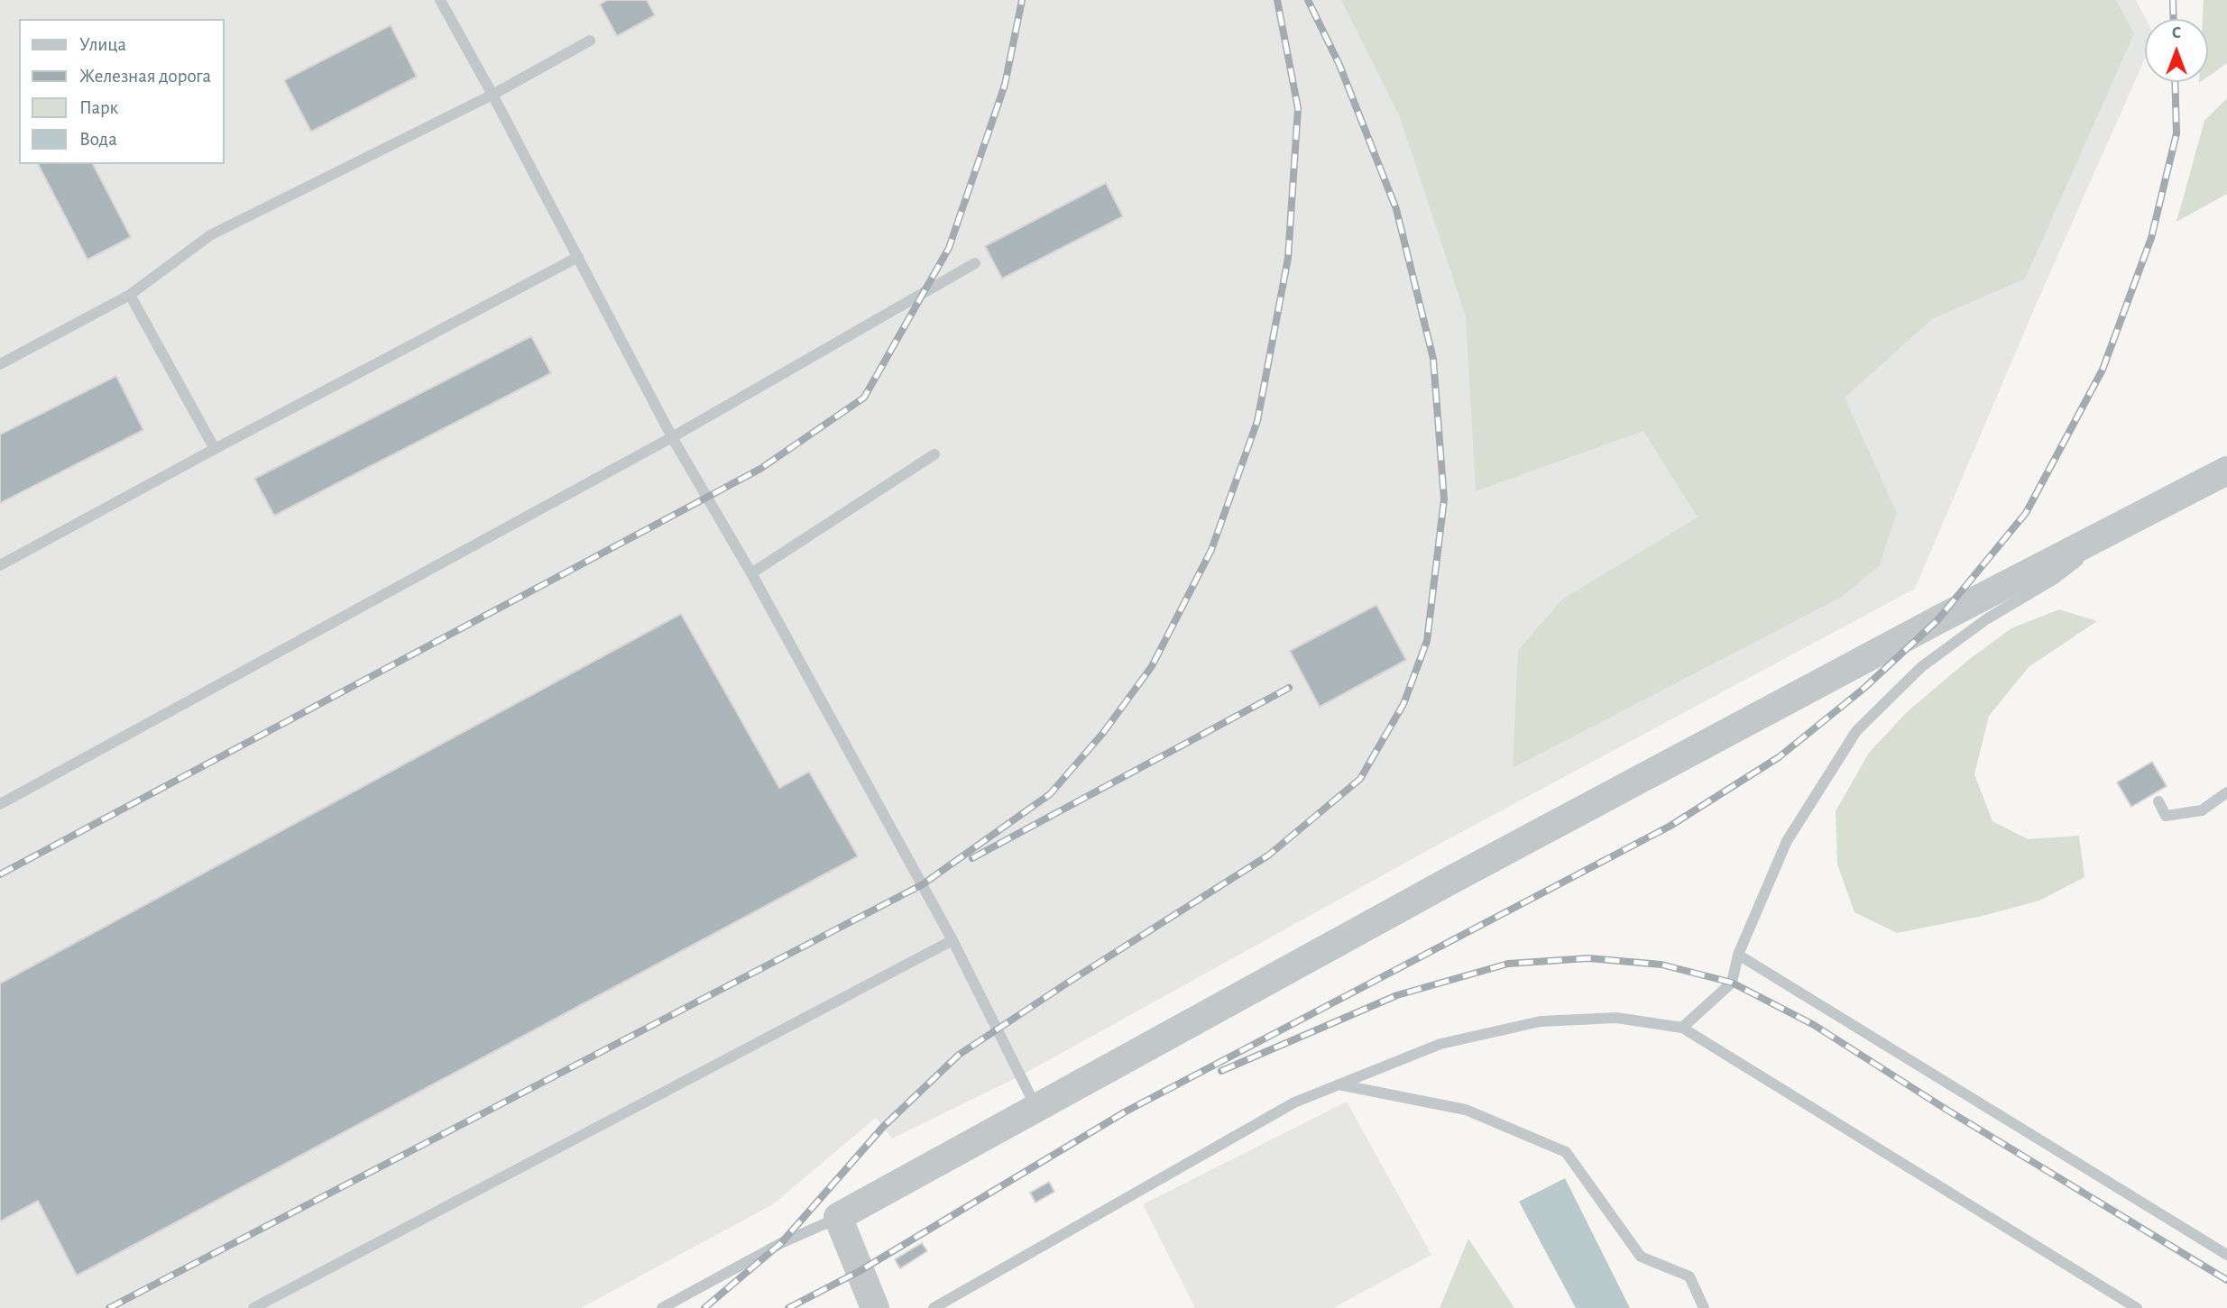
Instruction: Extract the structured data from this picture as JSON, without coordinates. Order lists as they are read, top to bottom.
{
  "legend": [
    "Улица",
    "Железная дорога",
    "Парк",
    "Вода"
  ],
  "north": "top"
}
